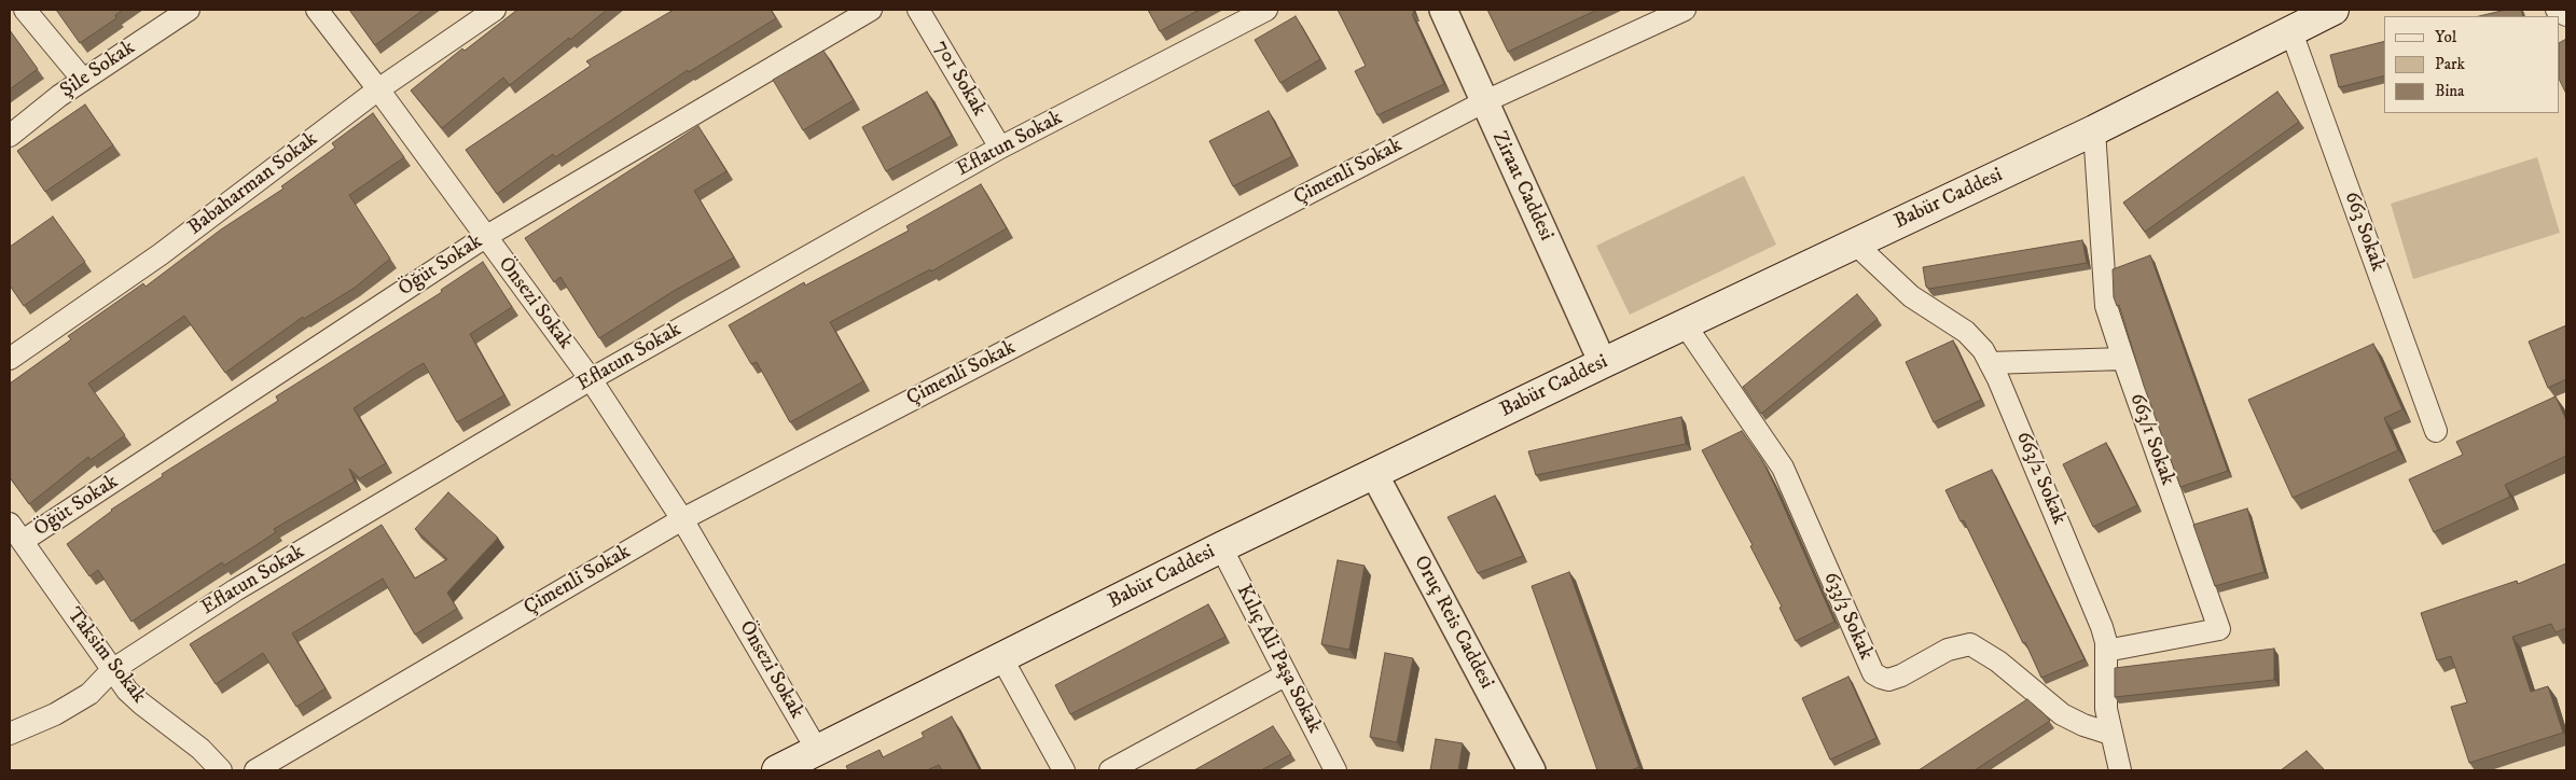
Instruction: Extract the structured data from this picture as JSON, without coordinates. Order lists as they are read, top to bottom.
{
  "streets": {
    "main road": ["Babür Caddesi"],
    "street": [
      "Şile Sokak",
      "701 Sokak",
      "Eflatun Sokak",
      "Çimenli Sokak",
      "Babaharman Sokak",
      "Ziraat Caddesi",
      "663 Sokak",
      "Öğüt Sokak",
      "Önsezi Sokak",
      "663/1 Sokak",
      "663/2 Sokak",
      "633/3 Sokak",
      "Oruç Reis Caddesi",
      "Taksim Sokak",
      "Kılıç Ali Paşa Sokak"
    ]
  },
  "crossings": [
    ["701 Sokak", "Eflatun Sokak"],
    ["Eflatun Sokak", "Önsezi Sokak"],
    ["Eflatun Sokak", "Taksim Sokak"],
    ["Çimenli Sokak", "Ziraat Caddesi"],
    ["Çimenli Sokak", "Önsezi Sokak"],
    ["Babaharman Sokak", "Önsezi Sokak"],
    ["Ziraat Caddesi", "Babür Caddesi"],
    ["Babür Caddesi", "663 Sokak"],
    ["Babür Caddesi", "Önsezi Sokak"],
    ["Babür Caddesi", "663/1 Sokak"],
    ["Babür Caddesi", "663/2 Sokak"],
    ["Babür Caddesi", "633/3 Sokak"],
    ["Babür Caddesi", "Oruç Reis Caddesi"],
    ["Babür Caddesi", "Kılıç Ali Paşa Sokak"],
    ["Öğüt Sokak", "Önsezi Sokak"],
    ["Öğüt Sokak", "Taksim Sokak"],
    ["663/1 Sokak", "663/2 Sokak"],
    ["663/2 Sokak", "633/3 Sokak"]
  ],
  "legend": ["Yol", "Park", "Bina"]
}
